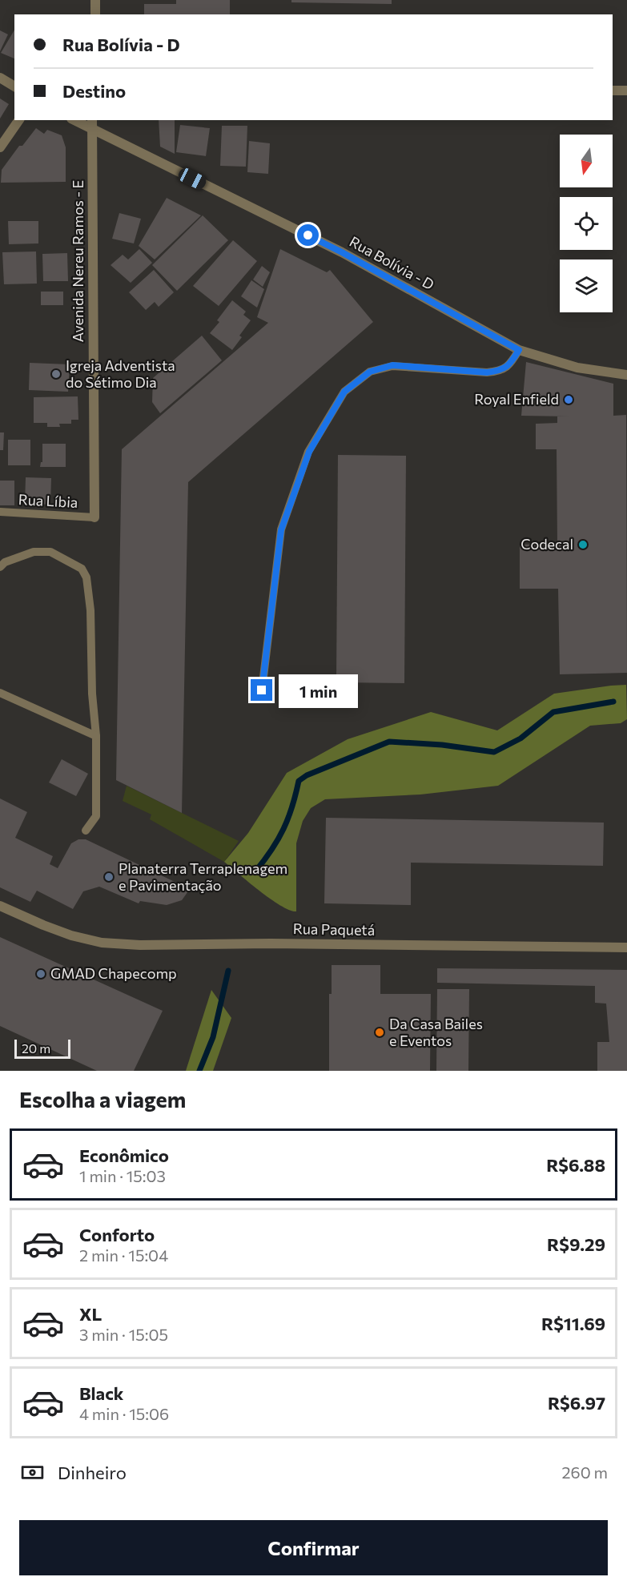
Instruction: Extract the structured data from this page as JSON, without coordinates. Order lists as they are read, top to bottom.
{
  "streets": {
    "street": ["Avenida Nereu Ramos - E", "Rua Bolívia - D", "Rua Paquetá"],
    "lane": ["Rua Líbia"]
  },
  "crossings": [
    ["Avenida Nereu Ramos - E", "Rua Bolívia - D"],
    ["Avenida Nereu Ramos - E", "Rua Líbia"]
  ],
  "places": [
    "Igreja Adventista do Sétimo Dia",
    "Royal Enfield",
    "Codecal",
    "Planaterra Terraplenagem e Pavimentação",
    "GMAD Chapecomp",
    "Da Casa Bailes e Eventos"
  ],
  "scale_bar": "20 m",
  "north": "bottom",
  "page": {
    "banner": ["Rua Bolívia - D", "Destino"],
    "bubble": "1 min",
    "scale": "20 m",
    "heading": "Escolha a viagem",
    "list": [
      {
        "name": "Econômico",
        "note": "1 min · 15:03",
        "value": "R$6.88"
      },
      {
        "name": "Conforto",
        "note": "2 min · 15:04",
        "value": "R$9.29"
      },
      {
        "name": "XL",
        "note": "3 min · 15:05",
        "value": "R$11.69"
      },
      {
        "name": "Black",
        "note": "4 min · 15:06",
        "value": "R$6.97"
      }
    ],
    "pay": ["Dinheiro", "260 m"],
    "buttons": "Confirmar"
  }
}
